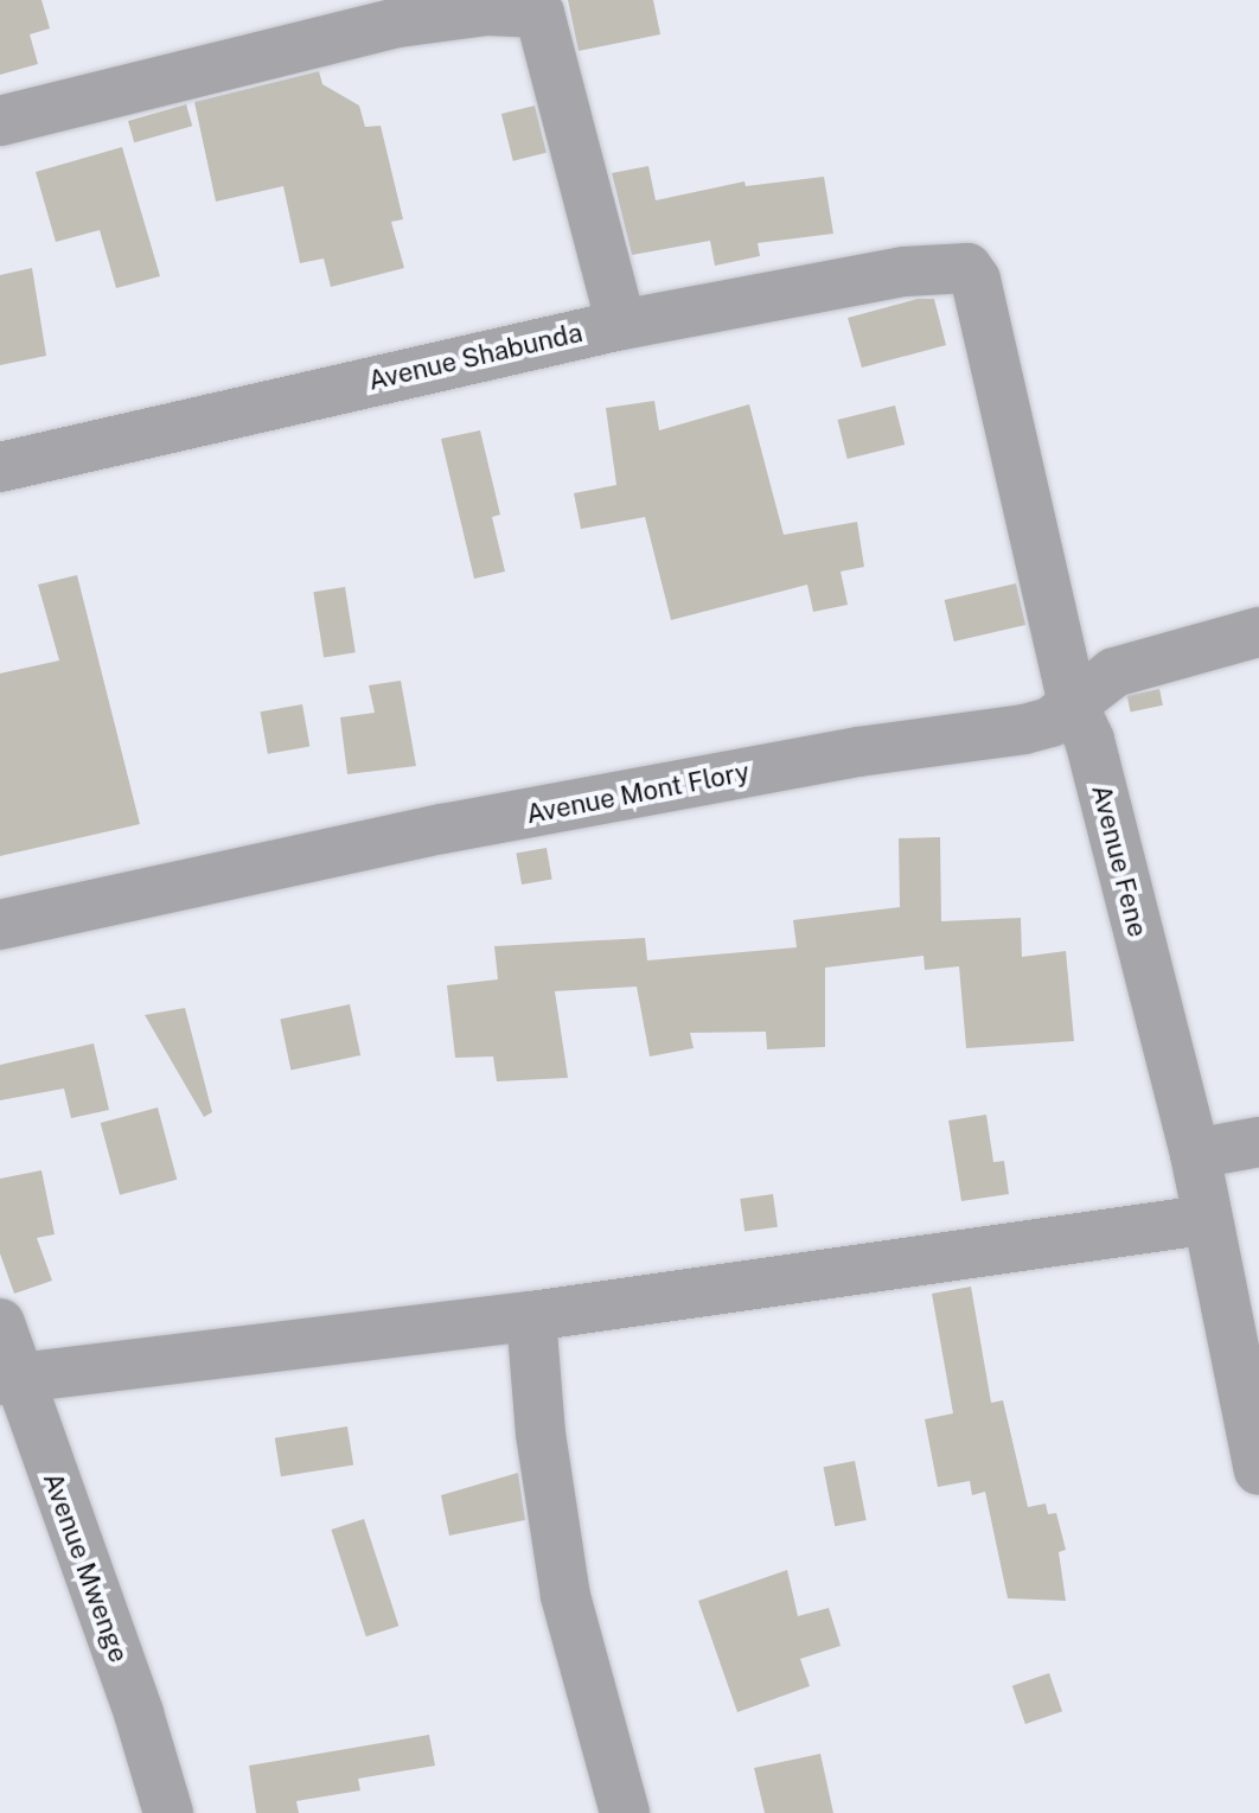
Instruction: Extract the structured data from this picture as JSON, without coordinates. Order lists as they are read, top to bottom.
{
  "streets": {
    "street": [
      "Avenue Shabunda",
      "Avenue Mont Flory",
      "Avenue Fene",
      "Avenue Mwenge"
    ]
  },
  "crossings": [
    ["Avenue Shabunda", "Avenue Fene"],
    ["Avenue Mont Flory", "Avenue Fene"]
  ]
}
